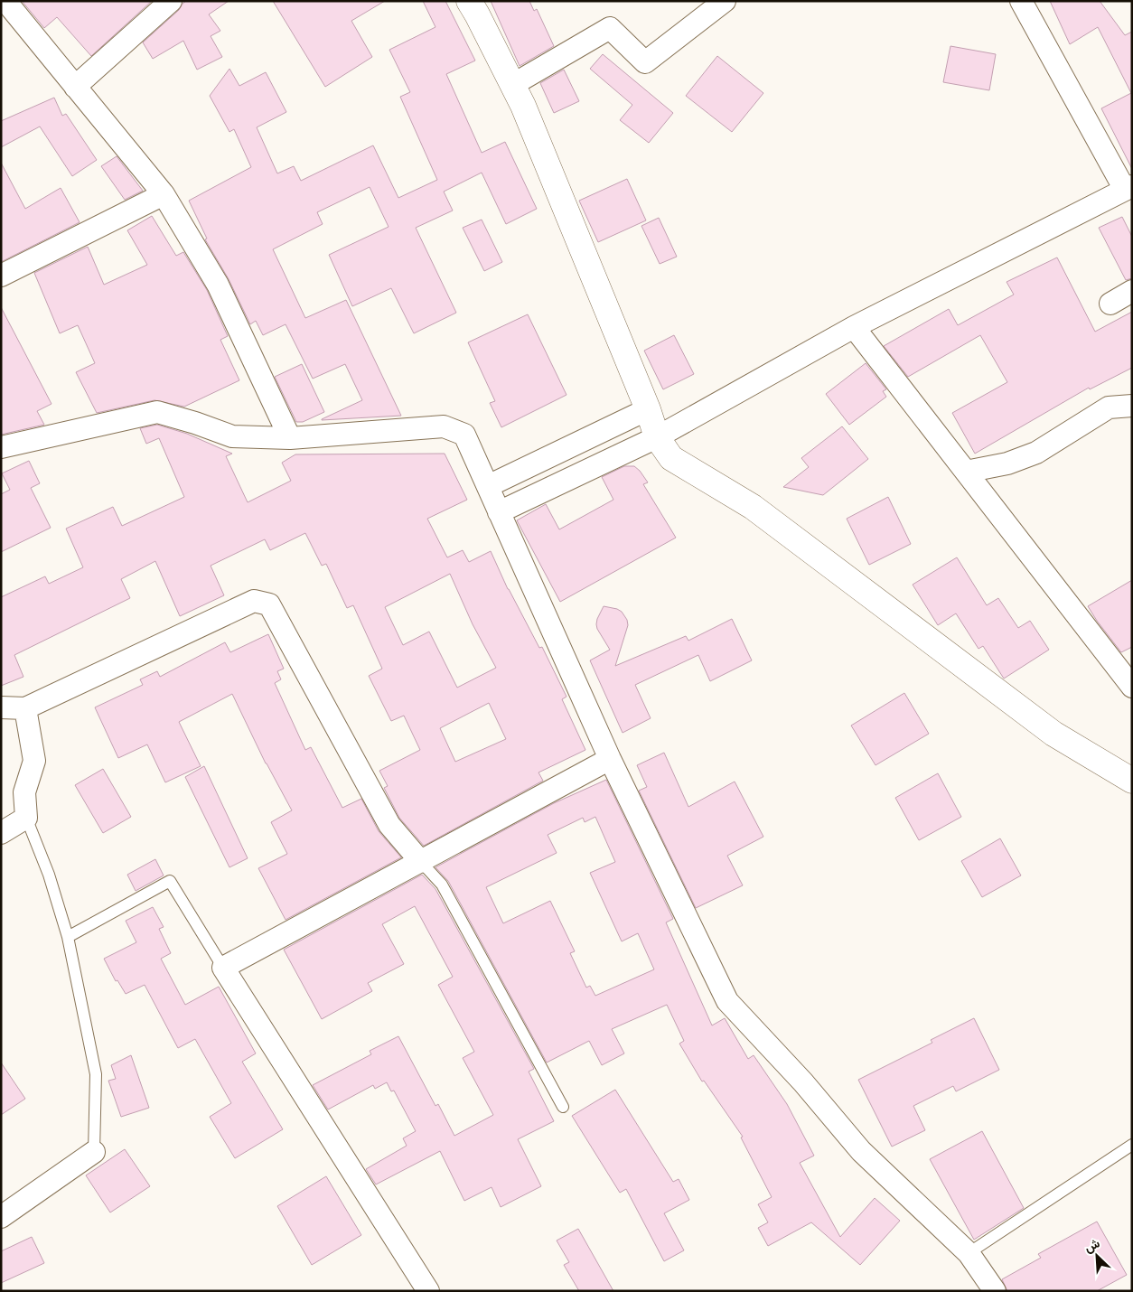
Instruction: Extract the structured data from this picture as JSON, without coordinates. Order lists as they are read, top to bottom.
{
  "north": "top left"
}
